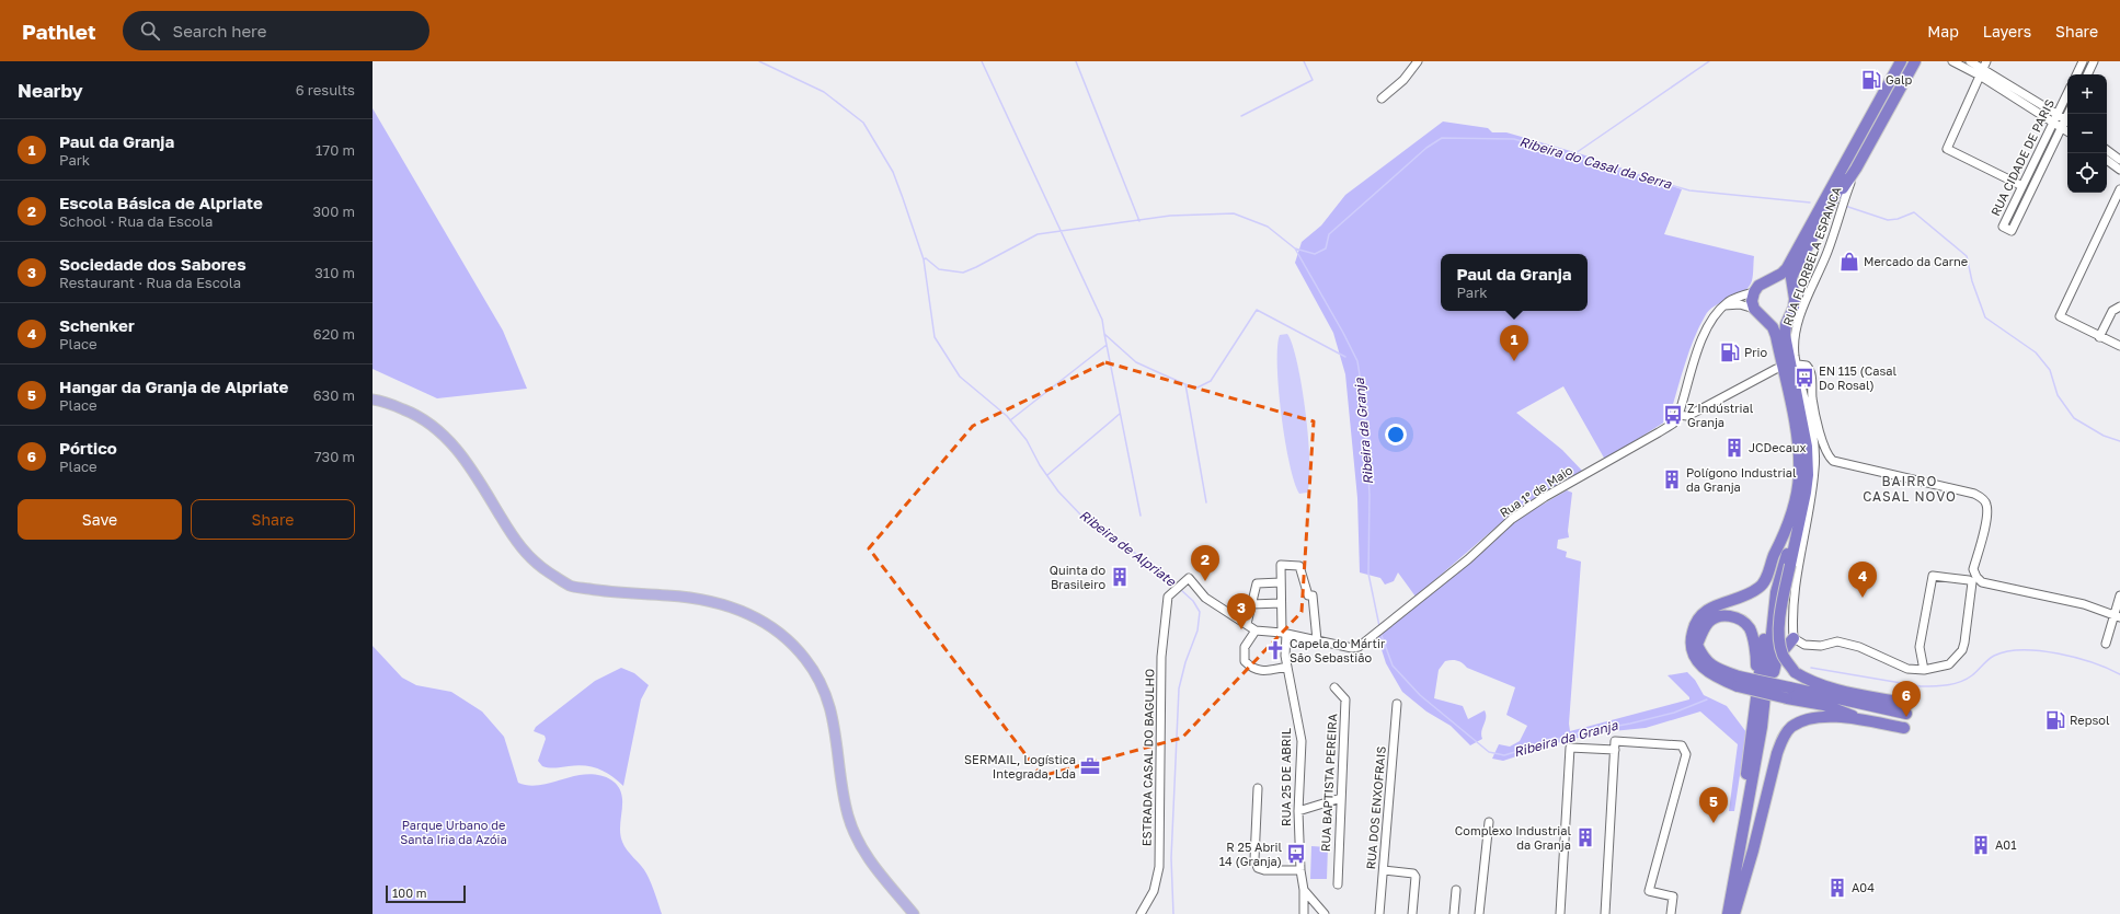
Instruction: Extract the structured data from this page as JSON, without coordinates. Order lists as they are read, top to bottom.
{
  "streets": {
    "street": [
      "RUA CIDADE DE PARIS",
      "RUA FLORBELA ESPANCA",
      "Rua 1º de Maio",
      "ESTRADA CASAL DO BAGULHO",
      "RUA 25 DE ABRIL",
      "RUA BAPTISTA PEREIRA",
      "RUA DOS ENXOFRAIS"
    ]
  },
  "crossings": [
    ["Rua 1º de Maio", "RUA 25 DE ABRIL"]
  ],
  "districts": ["BAIRRO CASAL NOVO"],
  "water": ["Ribeira do Casal da Serra", "Ribeira da Granja", "Ribeira de Alpriate"],
  "parks": ["Parque Urbano de Santa Iria da Azóia"],
  "places": {
    "fuel station": ["Galp", "Prio", "Repsol"],
    "shop": ["Mercado da Carne"],
    "bus stop": ["EN 115 (Casal Do Rosal)", "Z Indústrial Granja", "R 25 Abril 14 (Granja)"],
    "building": [
      "JCDecaux",
      "Polígono Industrial da Granja",
      "Quinta do Brasileiro",
      "Complexo Industrial da Granja",
      "A01",
      "A04"
    ],
    "church": ["Capela do Mártir São Sebastião"],
    "office": ["SERMAIL, Logística Integrada, Lda"]
  },
  "scale_bar": "100 m",
  "page": {
    "header": "Pathlet",
    "search": "Search here",
    "nav": ["Map", "Layers", "Share"],
    "heading": ["Nearby", "6 results"],
    "map_buttons": ["+", "−"],
    "list": [
      {
        "mark": "1",
        "name": "Paul da Granja",
        "note": "Park",
        "value": "170 m"
      },
      {
        "mark": "2",
        "name": "Escola Básica de Alpriate",
        "note": "School · Rua da Escola",
        "value": "300 m"
      },
      {
        "mark": "3",
        "name": "Sociedade dos Sabores",
        "note": "Restaurant · Rua da Escola",
        "value": "310 m"
      },
      {
        "mark": "4",
        "name": "Schenker",
        "note": "Place",
        "value": "620 m"
      },
      {
        "mark": "5",
        "name": "Hangar da Granja de Alpriate",
        "note": "Place",
        "value": "630 m"
      },
      {
        "mark": "6",
        "name": "Pórtico",
        "note": "Place",
        "value": "730 m"
      }
    ],
    "popup": ["Paul da Granja", "Park"],
    "pins": [
      "1",
      "2",
      "4",
      "3",
      "6",
      "5"
    ],
    "buttons": ["Save", "Share"],
    "scale": "100 m"
  }
}
